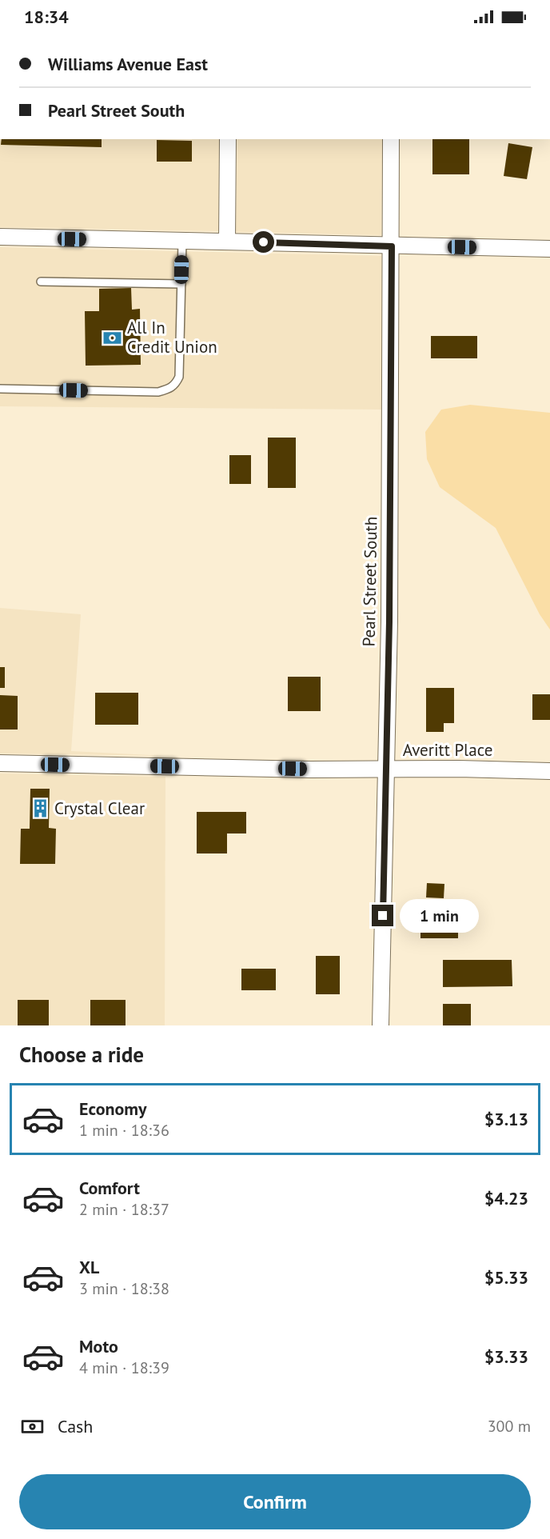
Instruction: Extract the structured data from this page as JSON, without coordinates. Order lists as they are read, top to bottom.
{
  "streets": {
    "street": ["Pearl Street South", "Averitt Place"]
  },
  "crossings": [
    ["Pearl Street South", "Averitt Place"]
  ],
  "places": {
    "bank": ["All In Credit Union"],
    "building": ["Crystal Clear"]
  },
  "page": {
    "status": "18:34",
    "banner": ["Williams Avenue East", "Pearl Street South"],
    "bubble": "1 min",
    "heading": "Choose a ride",
    "list": [
      {
        "name": "Economy",
        "note": "1 min · 18:36",
        "value": "$3.13"
      },
      {
        "name": "Comfort",
        "note": "2 min · 18:37",
        "value": "$4.23"
      },
      {
        "name": "XL",
        "note": "3 min · 18:38",
        "value": "$5.33"
      },
      {
        "name": "Moto",
        "note": "4 min · 18:39",
        "value": "$3.33"
      }
    ],
    "pay": ["Cash", "300 m"],
    "buttons": "Confirm"
  }
}
